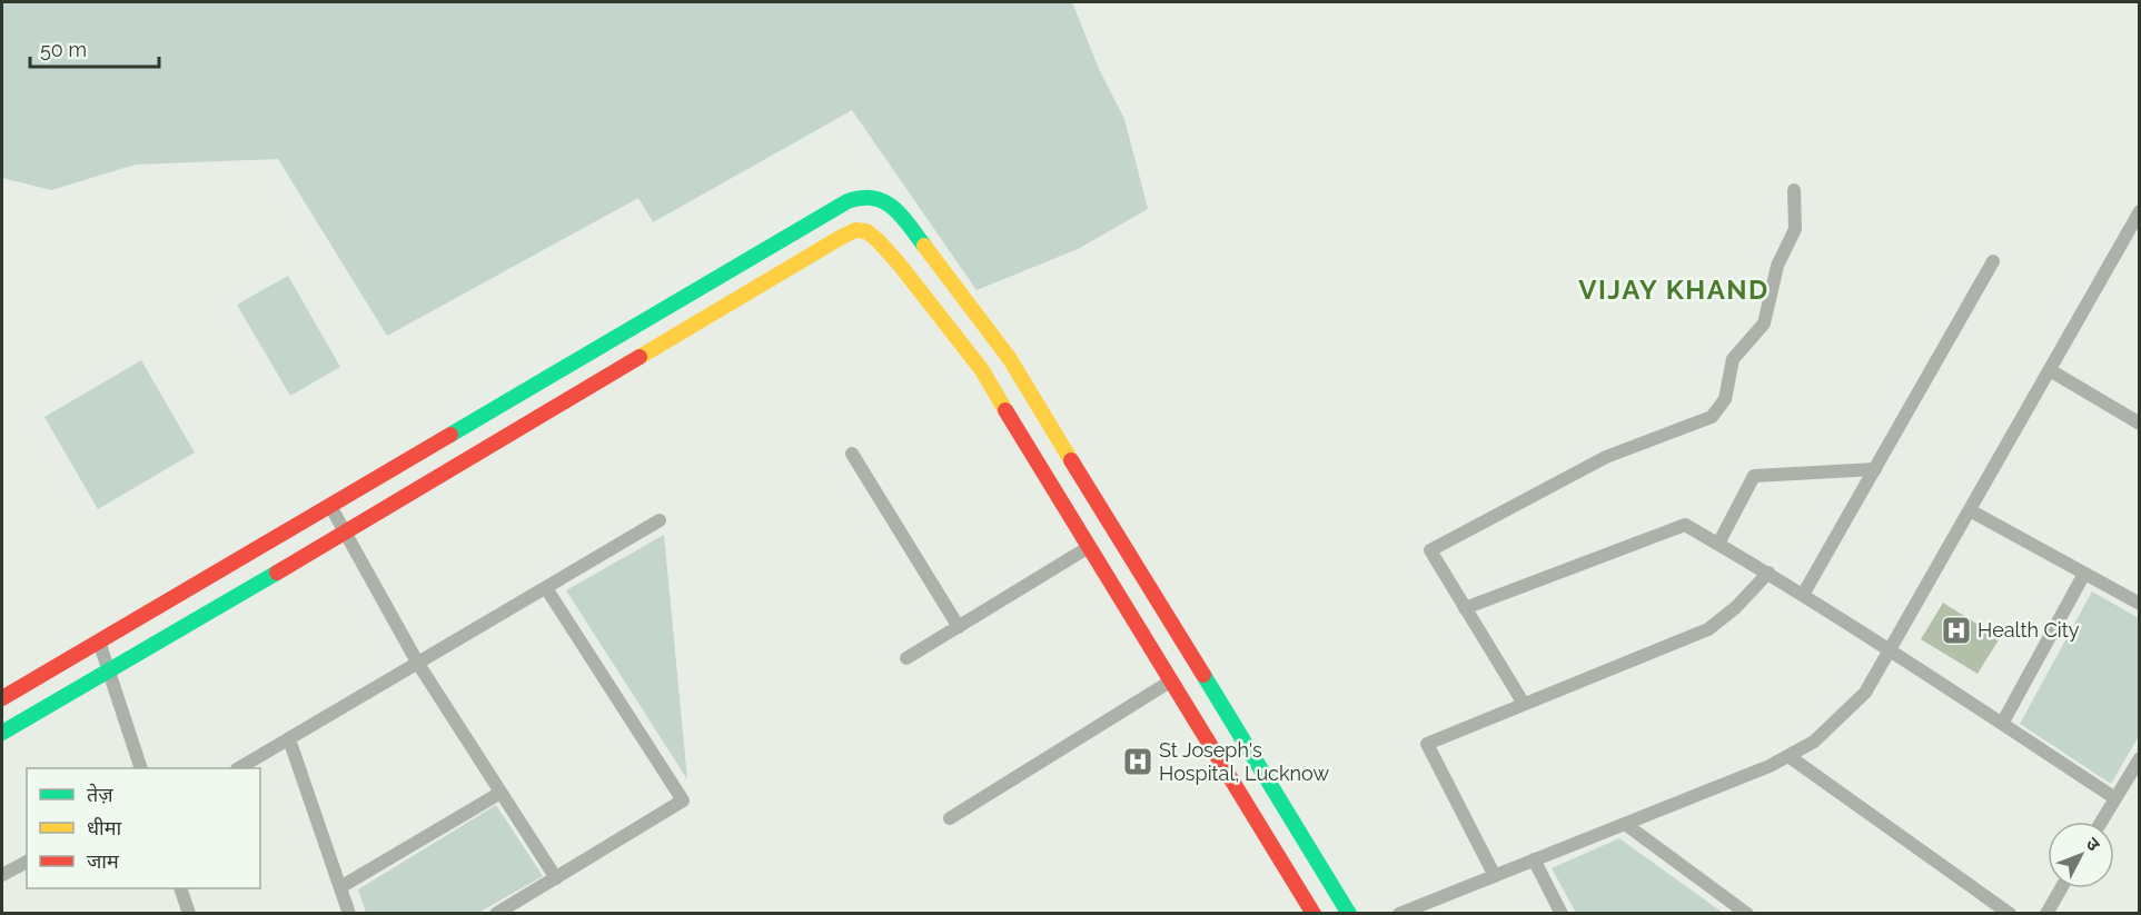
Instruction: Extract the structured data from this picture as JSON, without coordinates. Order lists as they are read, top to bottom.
{
  "districts": ["VIJAY KHAND"],
  "places": {
    "hospital": ["Health City", "St Joseph's Hospital, Lucknow"]
  },
  "legend": ["तेज़", "धीमा", "जाम"],
  "scale_bar": "50 m",
  "north": "top right"
}
